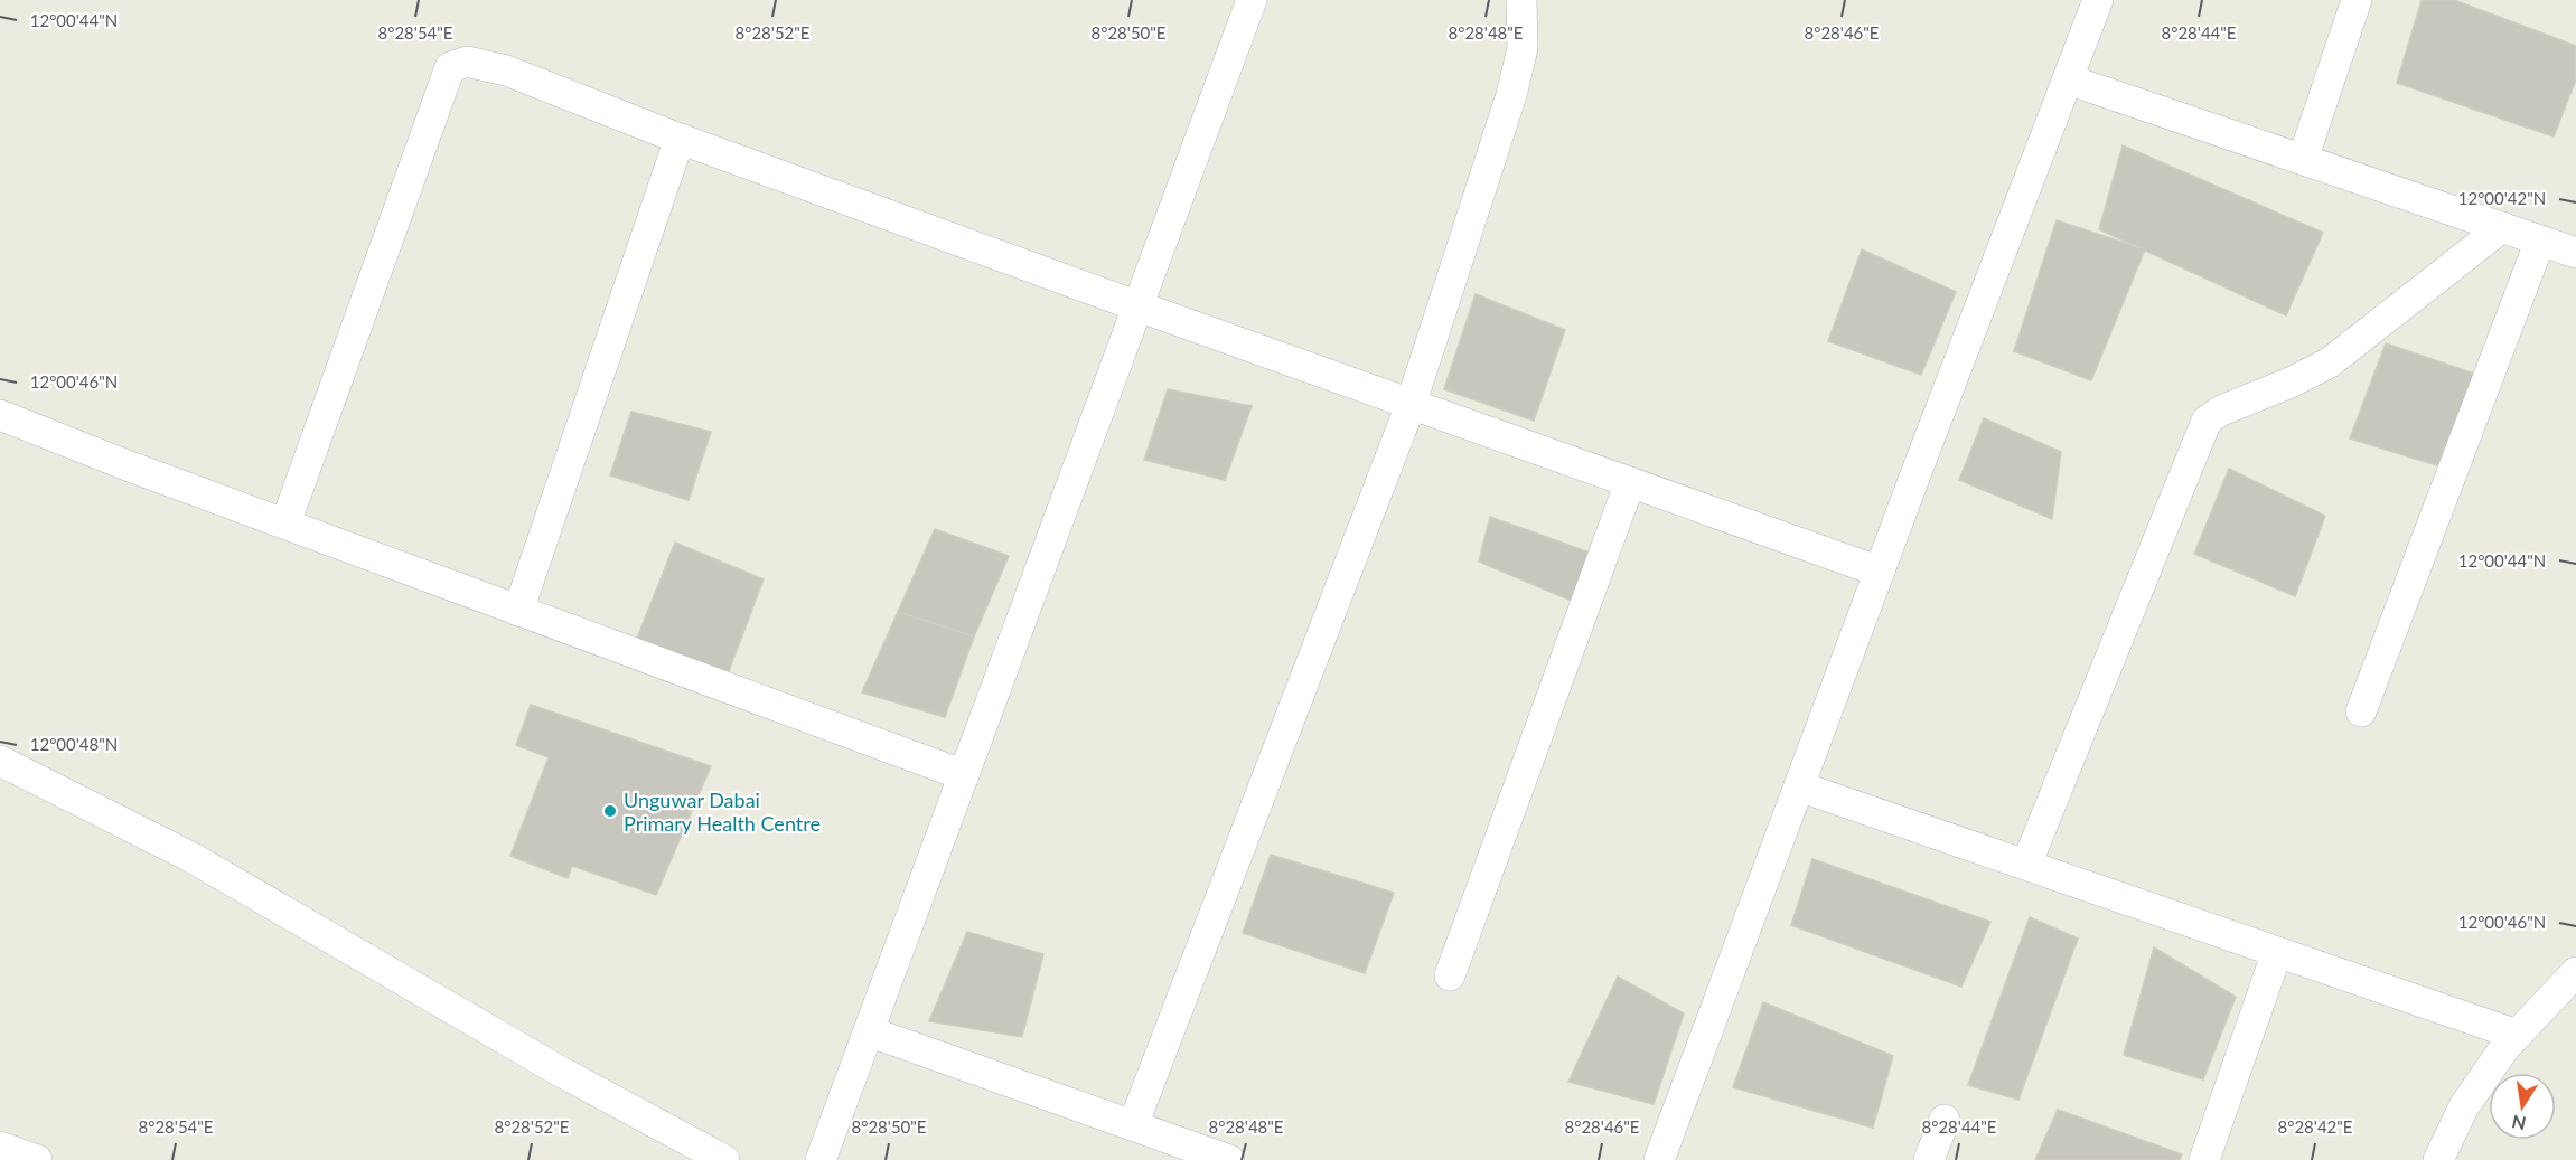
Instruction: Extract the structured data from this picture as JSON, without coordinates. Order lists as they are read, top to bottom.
{
  "places": ["Unguwar Dabai Primary Health Centre"],
  "north": "bottom",
  "coordinates": [
    "12°00'44\"N",
    "8°28'54\"E",
    "8°28'52\"E",
    "8°28'50\"E",
    "8°28'48\"E",
    "8°28'46\"E",
    "8°28'44\"E",
    "12°00'42\"N",
    "12°00'46\"N",
    "12°00'48\"N",
    "8°28'42\"E"
  ]
}
